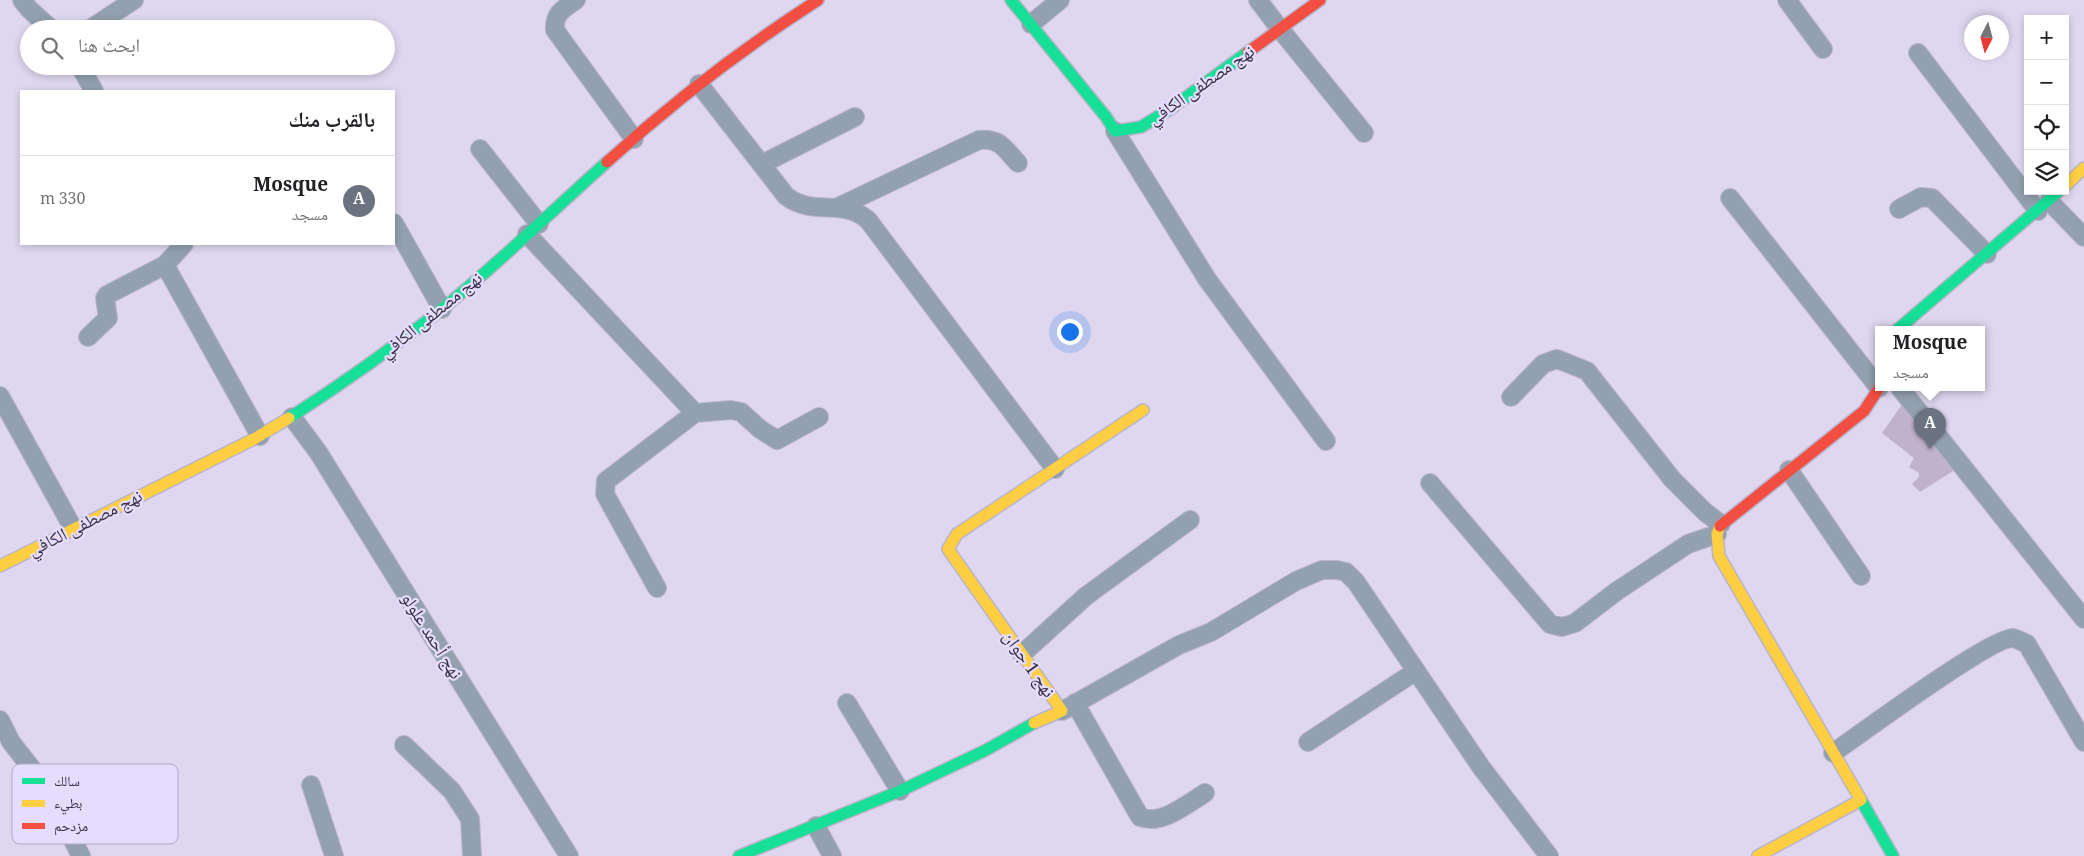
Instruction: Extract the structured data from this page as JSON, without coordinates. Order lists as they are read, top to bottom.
{
  "streets": {
    "street": ["نهج مصطفى الكافي", "نهج أحمد علولو", "نهج 1 جوان"]
  },
  "crossings": [
    ["نهج مصطفى الكافي", "نهج أحمد علولو"]
  ],
  "legend": ["سالك", "بطيء", "مزدحم"],
  "north": "bottom",
  "page": {
    "map_buttons": ["+", "−"],
    "search": "ابحث هنا",
    "heading": "بالقرب منك",
    "list": [
      {
        "mark": "A",
        "name": "Mosque",
        "note": "مسجد",
        "value": "330 m"
      }
    ],
    "popup": ["Mosque", "مسجد"],
    "pins": "A"
  }
}
